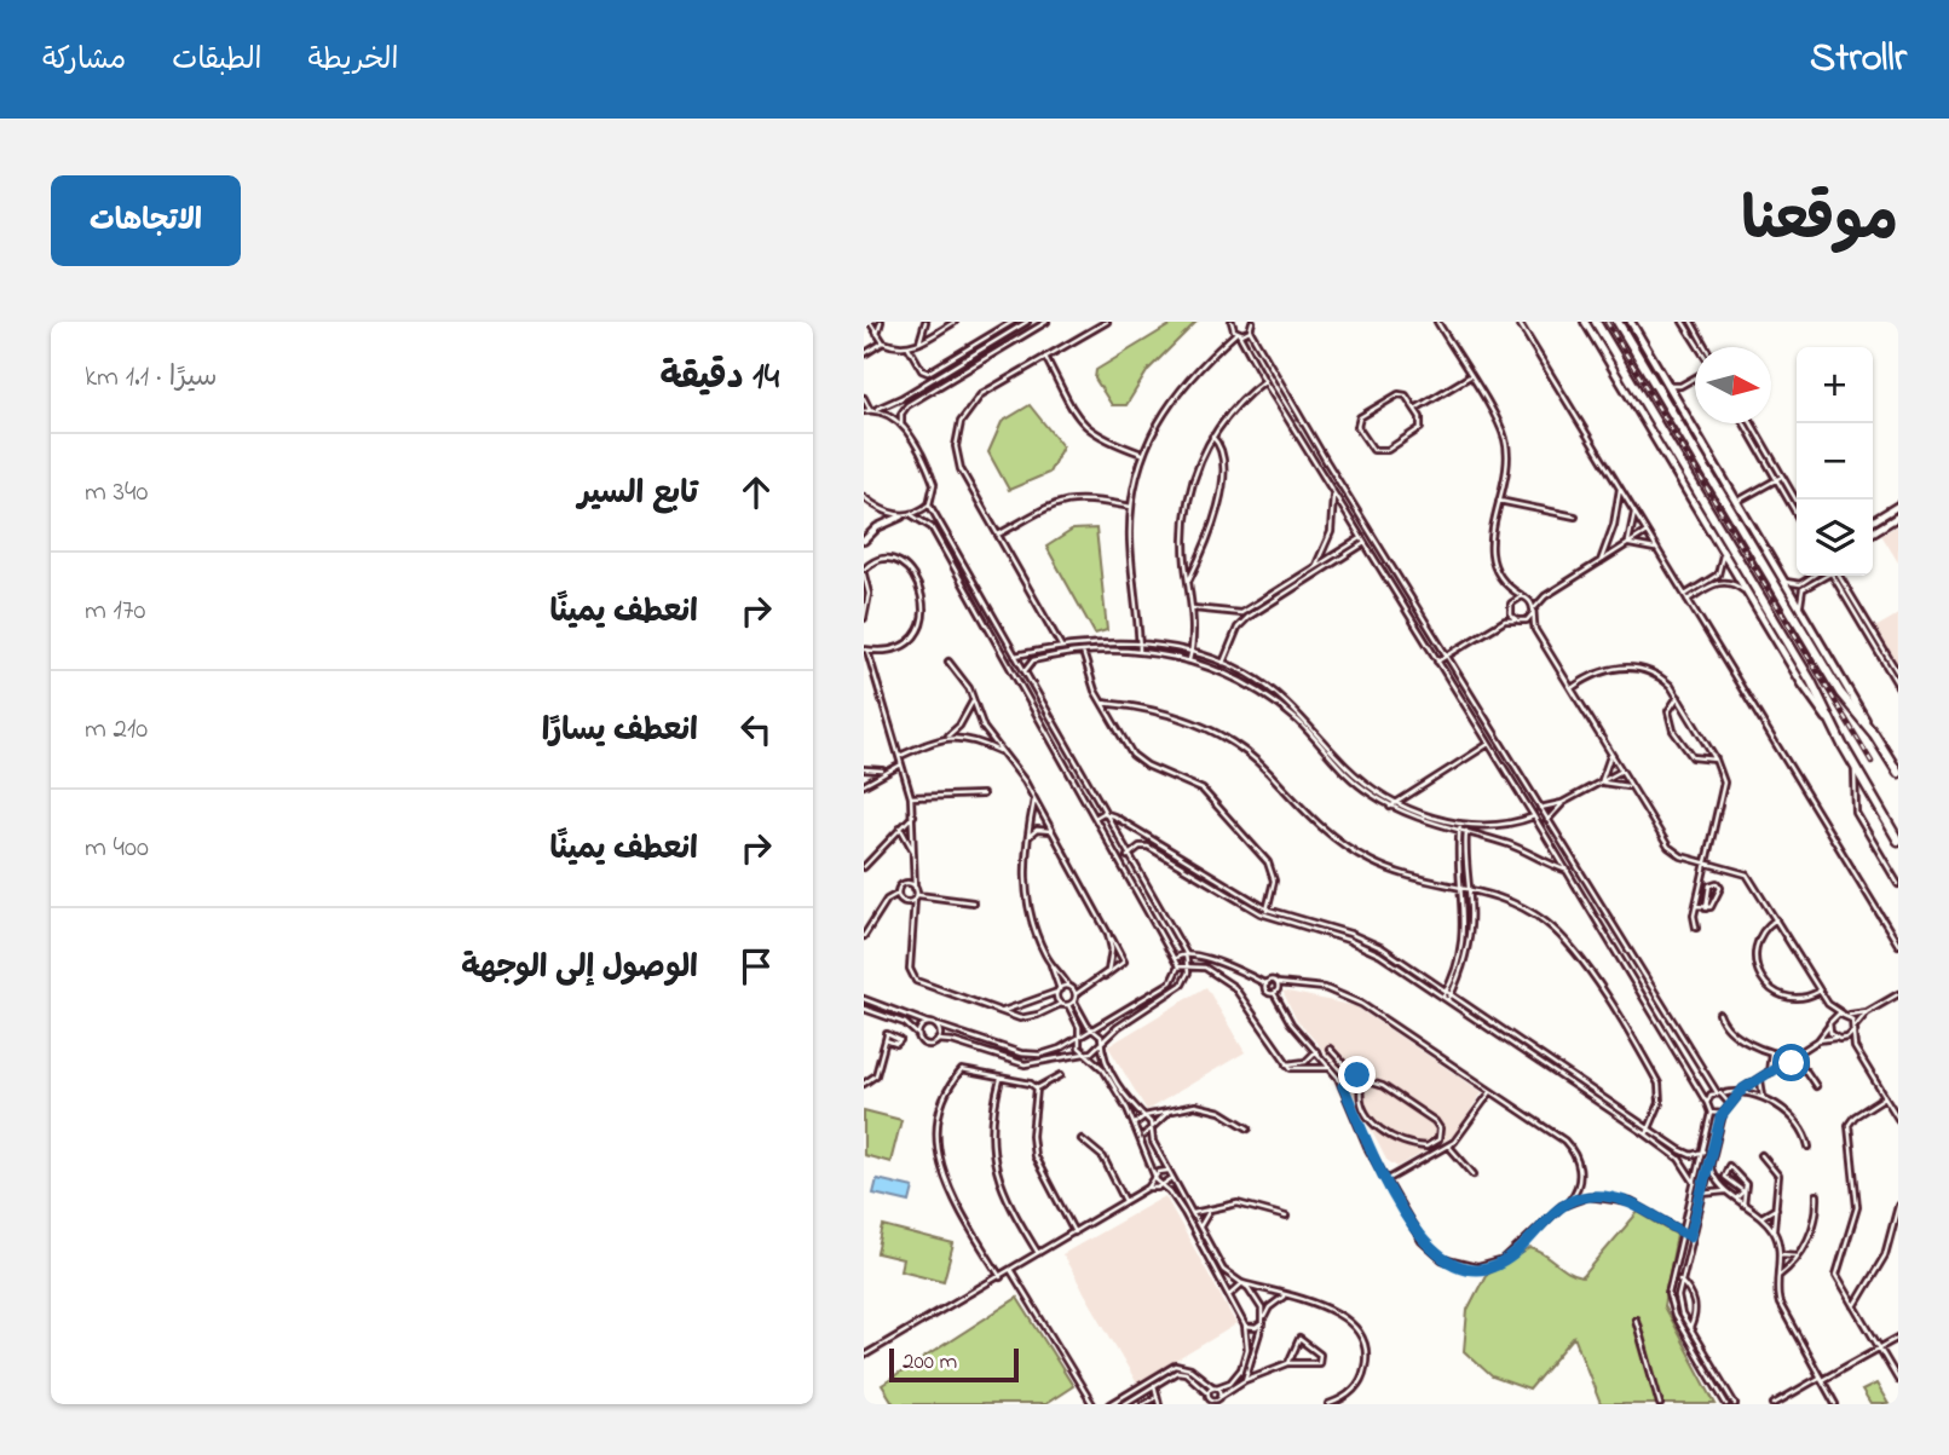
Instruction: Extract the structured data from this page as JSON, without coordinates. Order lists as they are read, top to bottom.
{
  "scale_bar": "200 m",
  "north": "right",
  "page": {
    "header": "Strollr",
    "nav": ["الخريطة", "الطبقات", "مشاركة"],
    "title": "موقعنا",
    "buttons": "الاتجاهات",
    "heading": ["14 دقيقة", "سيرًا · 1.1 km"],
    "map_buttons": ["+", "−"],
    "list": [
      ["تابع السير", "340 m"],
      ["انعطف يمينًا", "170 m"],
      ["انعطف يسارًا", "210 m"],
      ["انعطف يمينًا", "400 m"],
      "الوصول إلى الوجهة"
    ],
    "scale": "200 m"
  }
}
